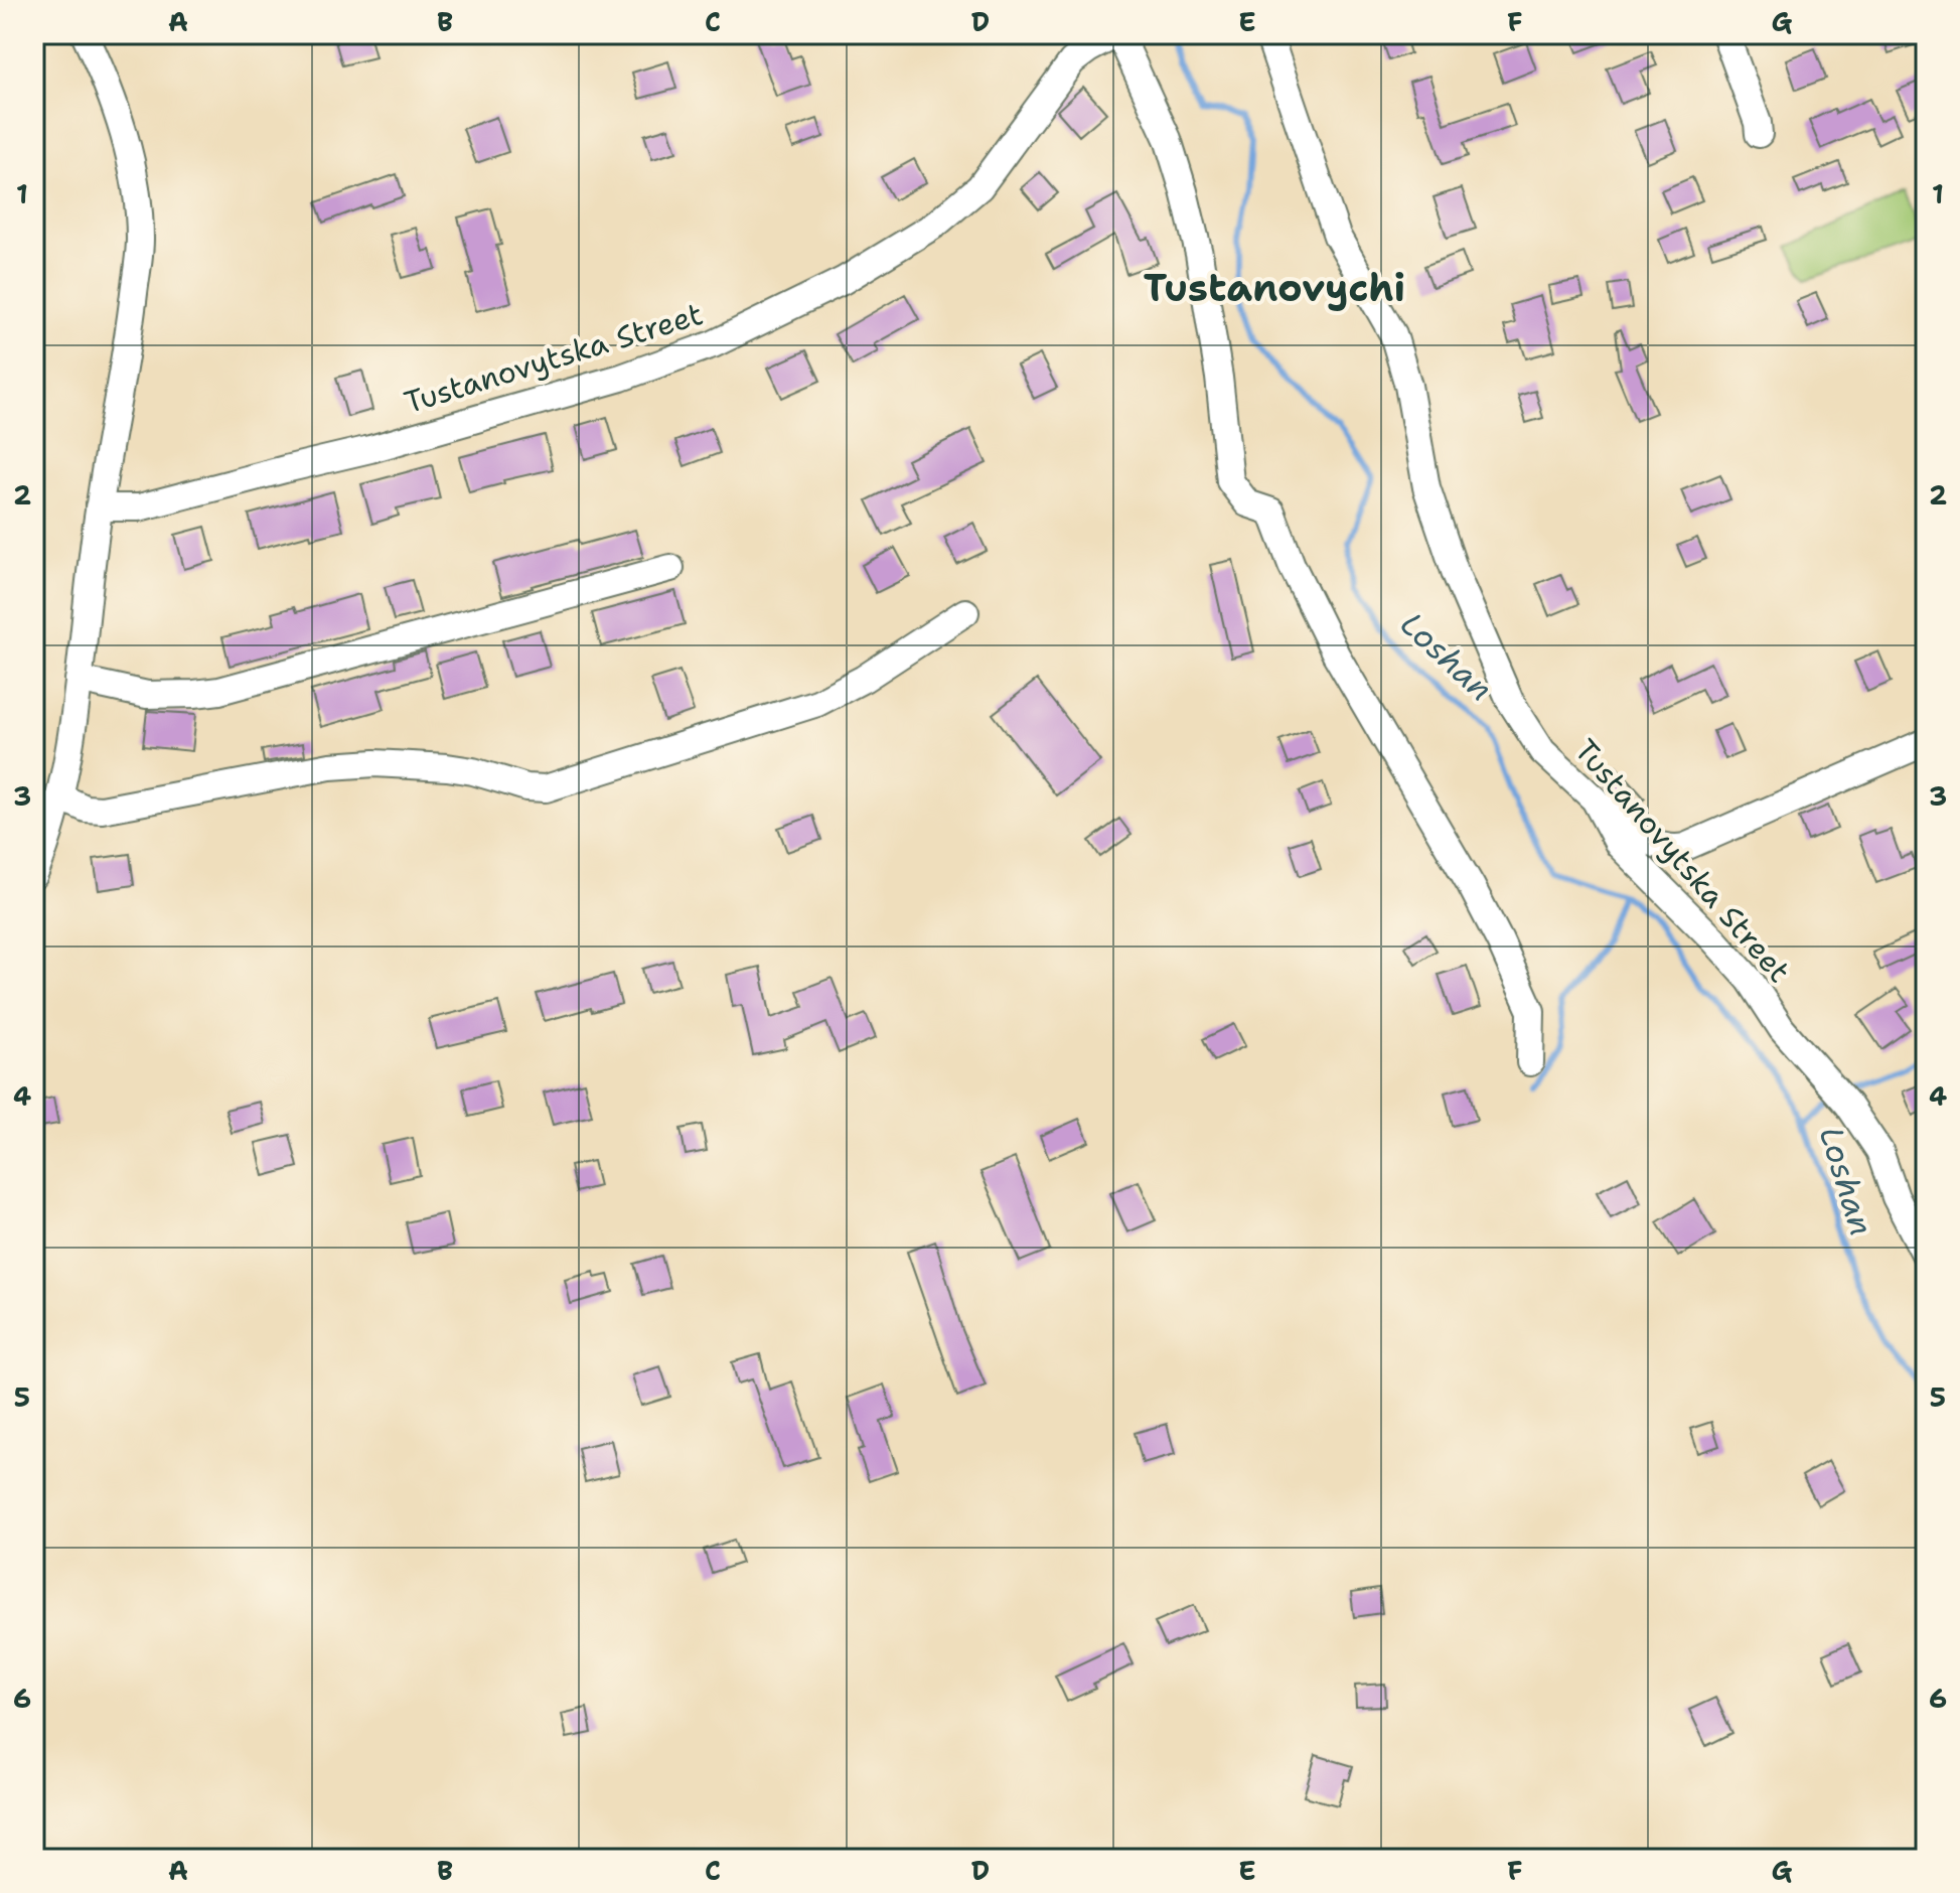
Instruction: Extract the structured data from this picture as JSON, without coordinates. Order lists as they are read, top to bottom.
{
  "streets": {
    "street": ["Tustanovytska Street"]
  },
  "districts": ["Tustanovychi"],
  "water": ["Loshan"],
  "grid": {
    "columns": [
      "A",
      "B",
      "C",
      "D",
      "E",
      "F",
      "G"
    ],
    "rows": [
      "1",
      "2",
      "3",
      "4",
      "5",
      "6"
    ]
  }
}
